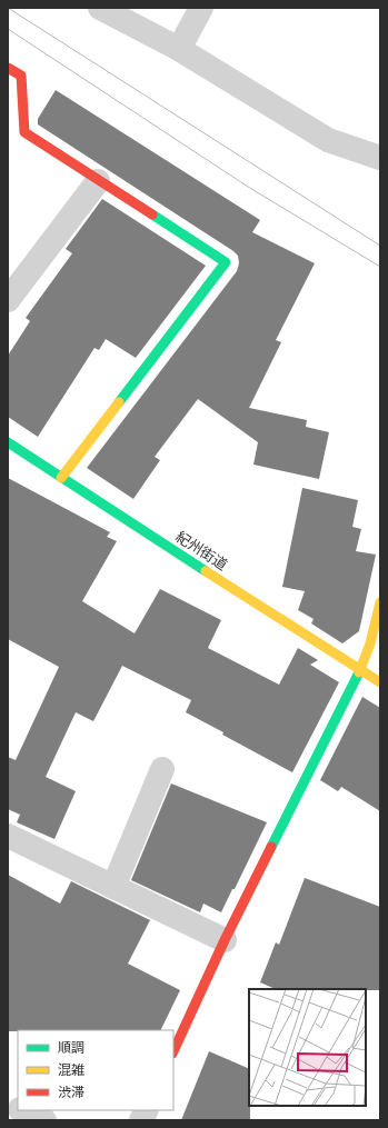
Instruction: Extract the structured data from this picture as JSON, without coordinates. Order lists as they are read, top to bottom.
{
  "streets": {
    "street": ["紀州街道"]
  },
  "legend": ["順調", "混雑", "渋滞"]
}
